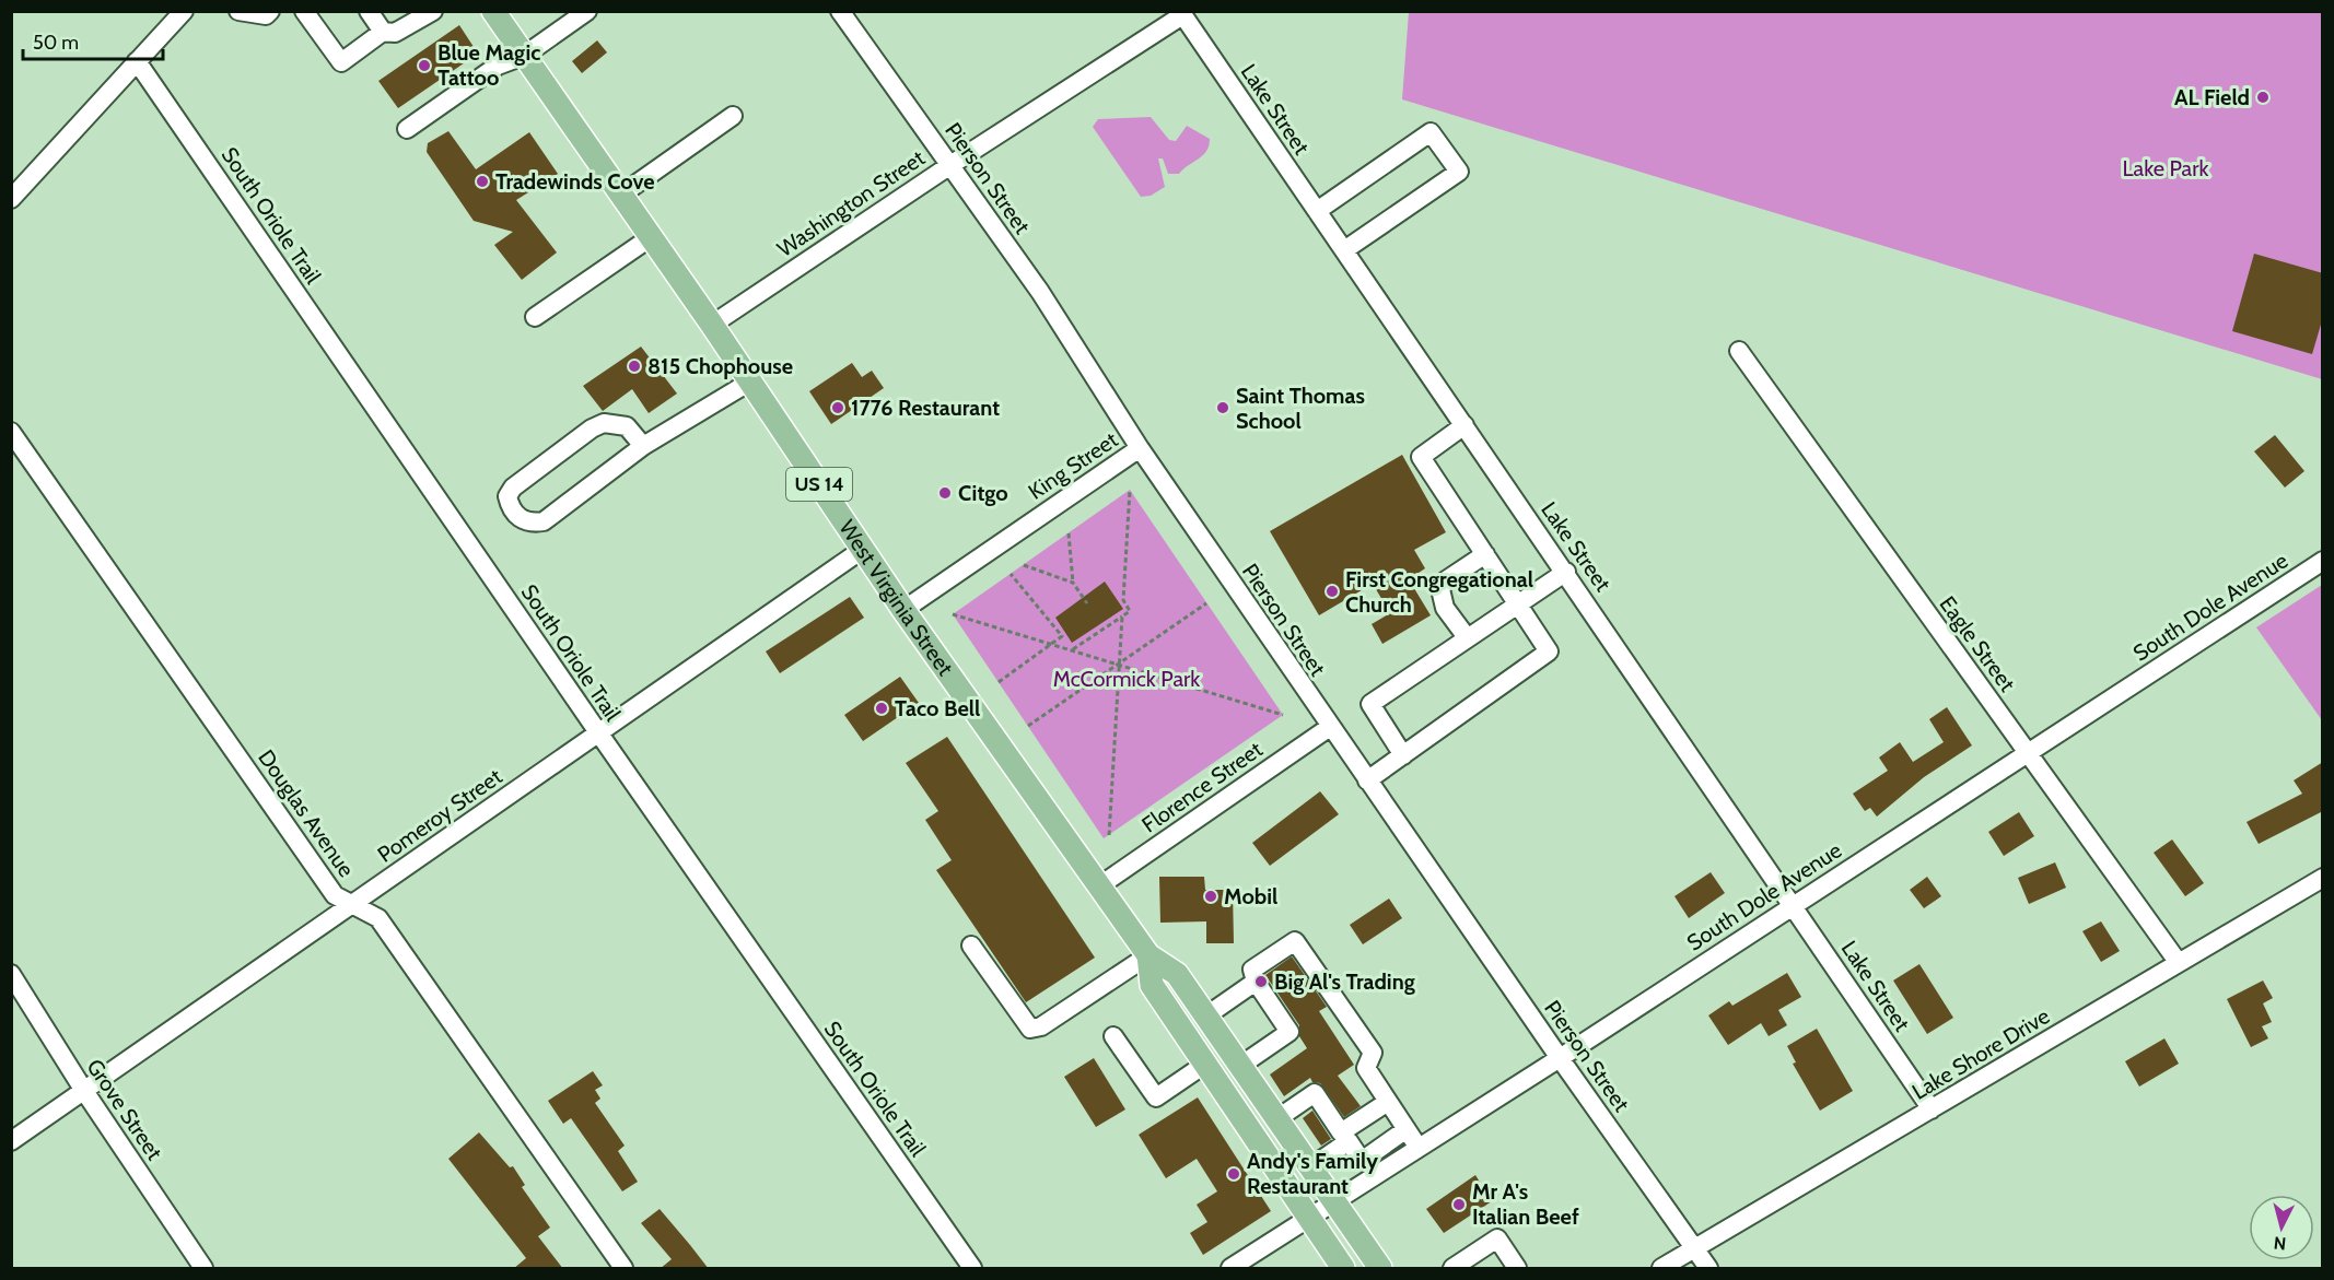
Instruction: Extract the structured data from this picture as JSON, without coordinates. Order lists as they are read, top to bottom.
{
  "streets": {
    "main road": ["US 14", "West Virginia Street"],
    "street": [
      "Lake Street",
      "Pierson Street",
      "Washington Street",
      "South Oriole Trail",
      "King Street",
      "South Dole Avenue",
      "Eagle Street",
      "Florence Street",
      "Douglas Avenue",
      "Pomeroy Street",
      "Lake Shore Drive",
      "Grove Street"
    ]
  },
  "crossings": [
    ["Lake Street", "Washington Street"],
    ["Lake Street", "South Dole Avenue"],
    ["Lake Street", "Lake Shore Drive"],
    ["Pierson Street", "Washington Street"],
    ["Pierson Street", "King Street"],
    ["Pierson Street", "South Dole Avenue"],
    ["Pierson Street", "Florence Street"],
    ["Pierson Street", "Lake Shore Drive"],
    ["Washington Street", "West Virginia Street"],
    ["South Oriole Trail", "Pomeroy Street"],
    ["King Street", "West Virginia Street"],
    ["West Virginia Street", "South Dole Avenue"],
    ["West Virginia Street", "Florence Street"],
    ["West Virginia Street", "Pomeroy Street"],
    ["South Dole Avenue", "Eagle Street"],
    ["Eagle Street", "Lake Shore Drive"],
    ["Douglas Avenue", "Pomeroy Street"],
    ["Pomeroy Street", "Grove Street"]
  ],
  "parks": ["Lake Park", "McCormick Park"],
  "places": [
    "Blue Magic Tattoo",
    "AL Field",
    "Tradewinds Cove",
    "815 Chophouse",
    "1776 Restaurant",
    "Saint Thomas School",
    "Citgo",
    "First Congregational Church",
    "Taco Bell",
    "Mobil",
    "Big Al's Trading",
    "Andy's Family Restaurant",
    "Mr A's Italian Beef"
  ],
  "scale_bar": "50 m",
  "north": "bottom"
}
